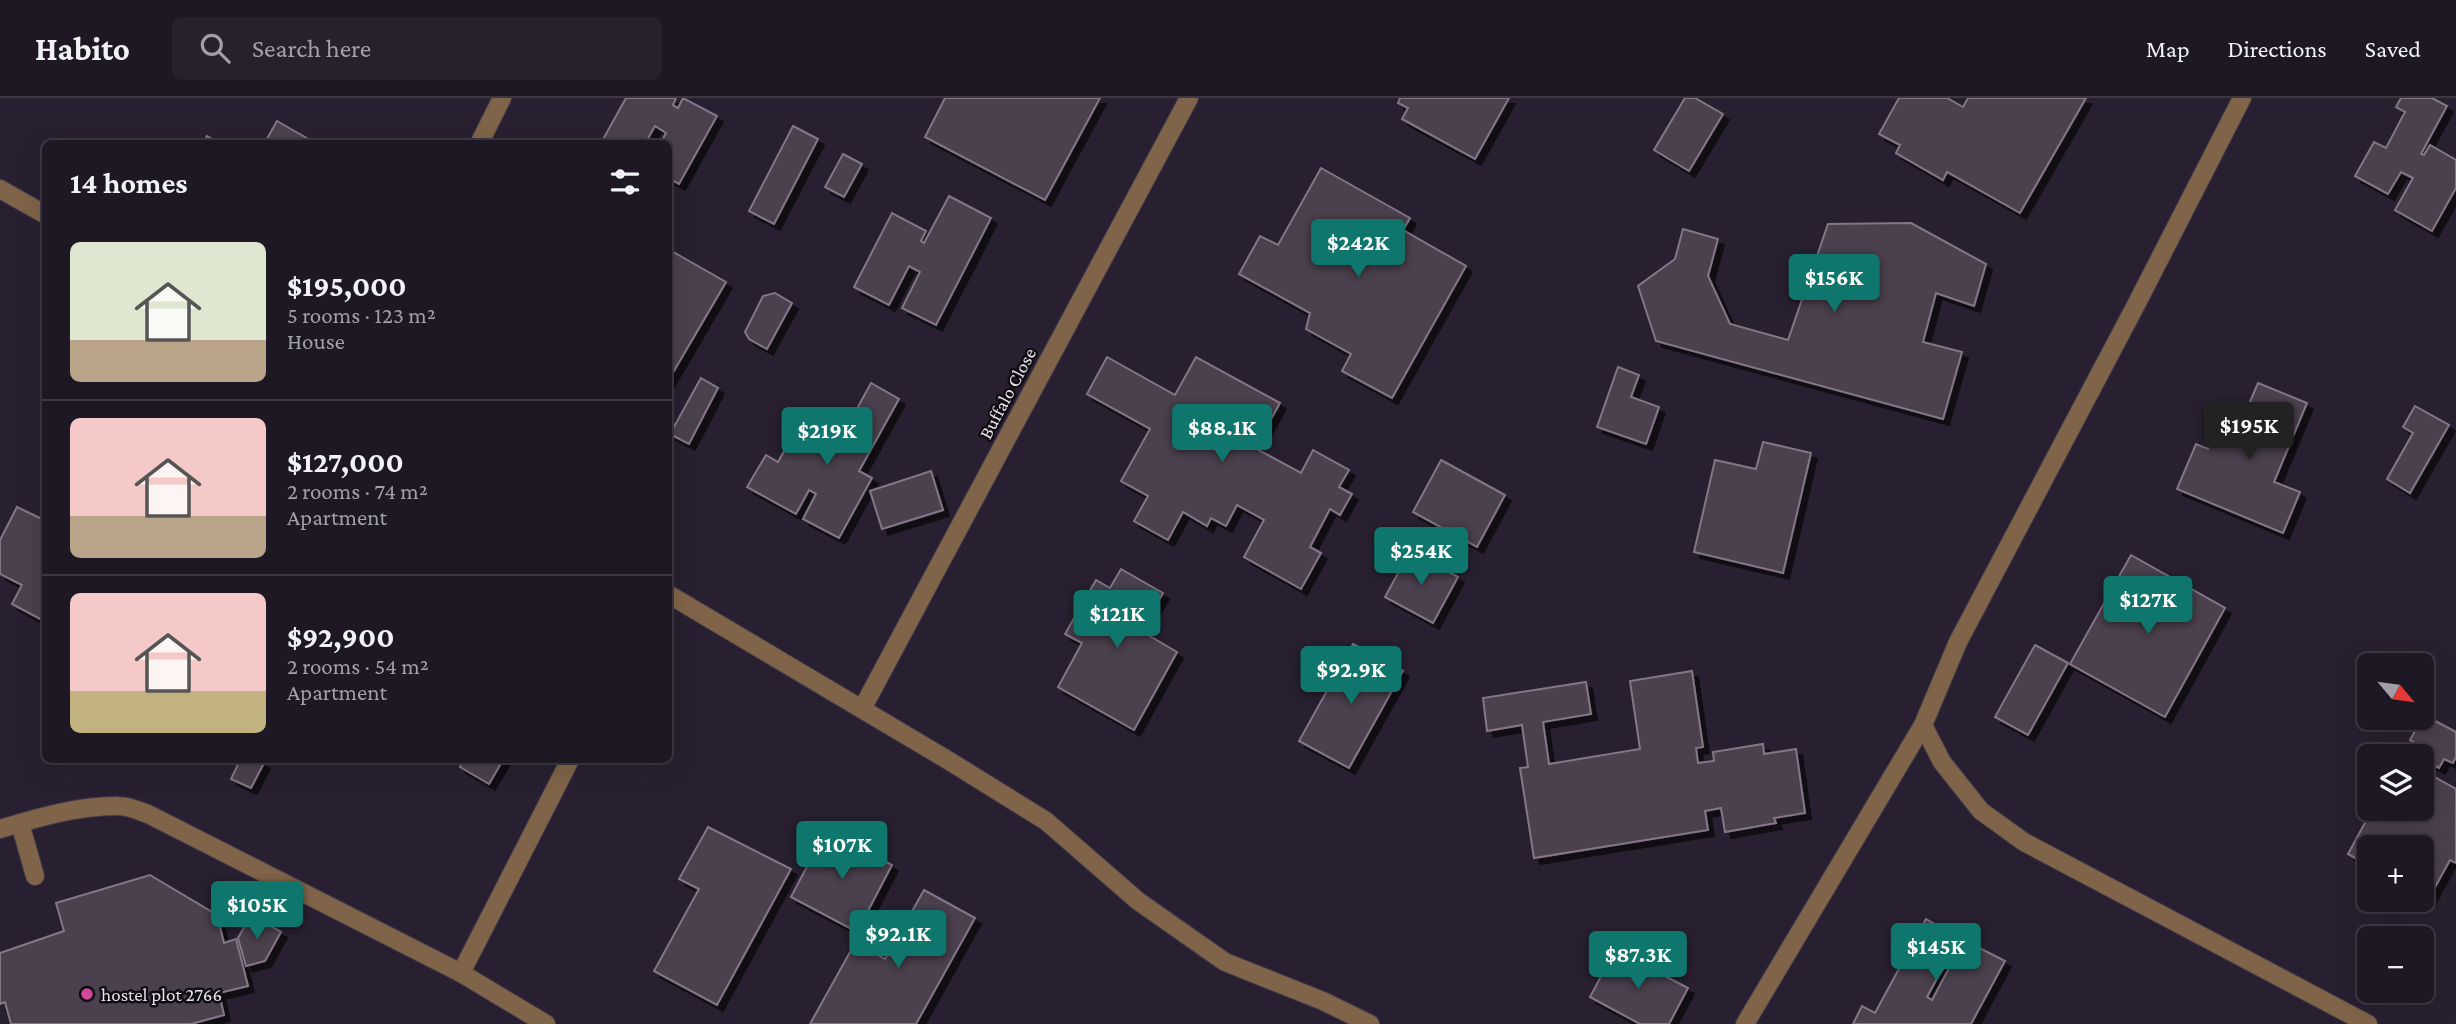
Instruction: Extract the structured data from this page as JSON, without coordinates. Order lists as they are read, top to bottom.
{
  "streets": {
    "street": ["Buffalo Close"]
  },
  "places": ["hostel plot 2766"],
  "north": "bottom right",
  "page": {
    "header": "Habito",
    "search": "Search here",
    "nav": ["Map", "Directions", "Saved"],
    "heading": "14 homes",
    "price": [
      "$242K",
      "$156K",
      "$195K",
      "$88.1K",
      "$219K",
      "$254K",
      "$127K",
      "$121K",
      "$92.9K",
      "$107K",
      "$105K",
      "$92.1K",
      "$145K",
      "$87.3K"
    ],
    "list": [
      {
        "name": "$195,000",
        "note": "5 rooms · 123 m² · House"
      },
      {
        "name": "$127,000",
        "note": "2 rooms · 74 m² · Apartment"
      },
      {
        "name": "$92,900",
        "note": "2 rooms · 54 m² · Apartment"
      }
    ],
    "map_buttons": ["+", "−"]
  }
}
